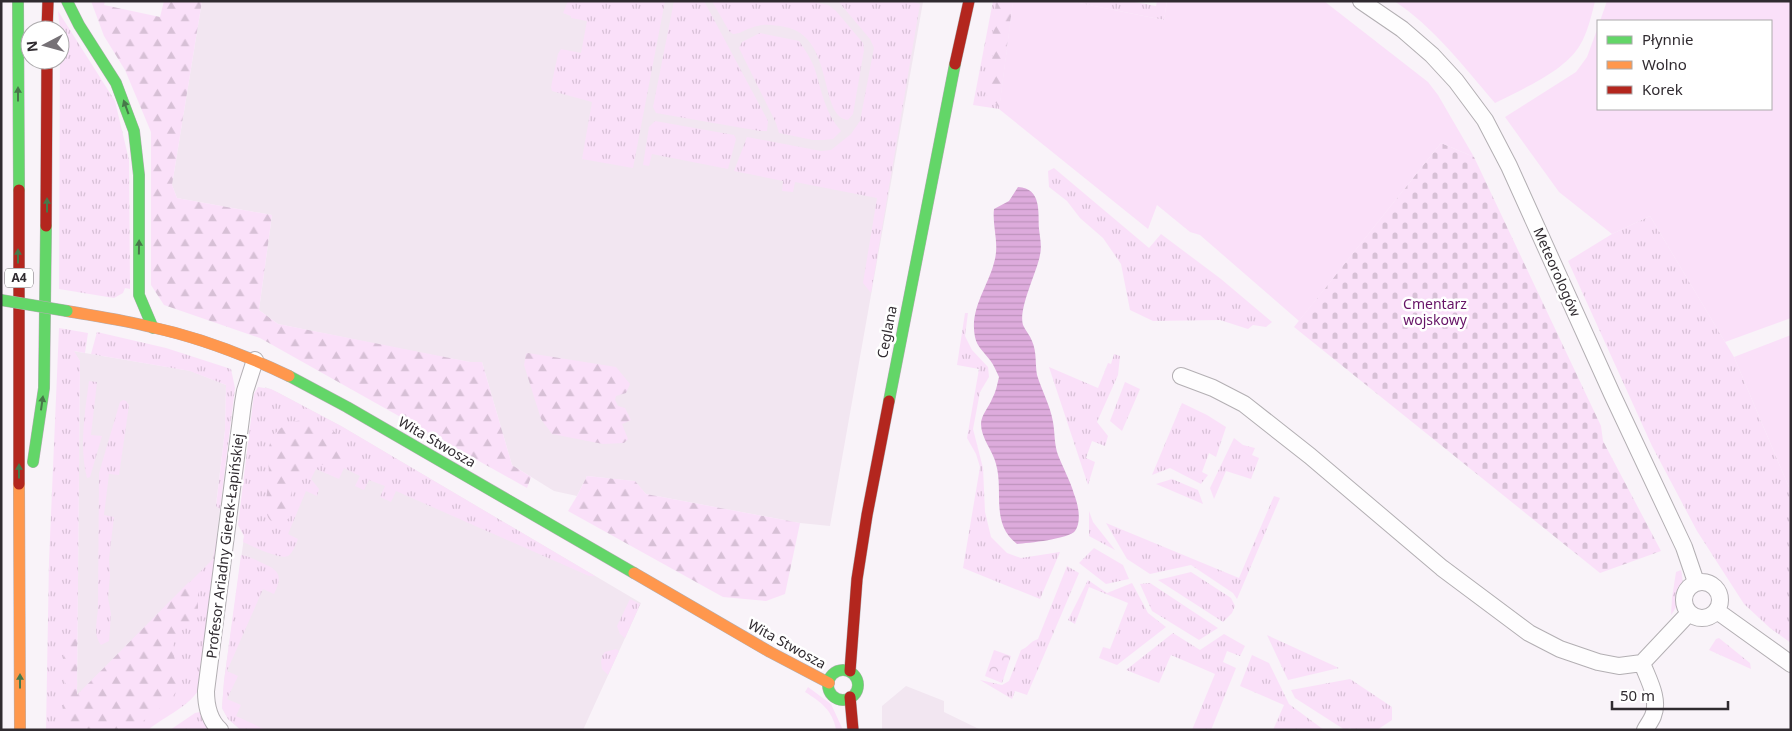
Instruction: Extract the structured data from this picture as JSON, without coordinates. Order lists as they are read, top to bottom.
{
  "streets": {
    "main road": ["A4", "Ceglana", "Wita Stwosza"],
    "street": ["Meteorologów", "Profesor Ariadny Gierek-Łapińskiej"]
  },
  "crossings": [
    ["Ceglana", "Wita Stwosza"],
    ["Wita Stwosza", "Profesor Ariadny Gierek-Łapińskiej"]
  ],
  "parks": ["Cmentarz wojskowy"],
  "legend": ["Płynnie", "Wolno", "Korek"],
  "scale_bar": "50 m",
  "north": "left"
}
